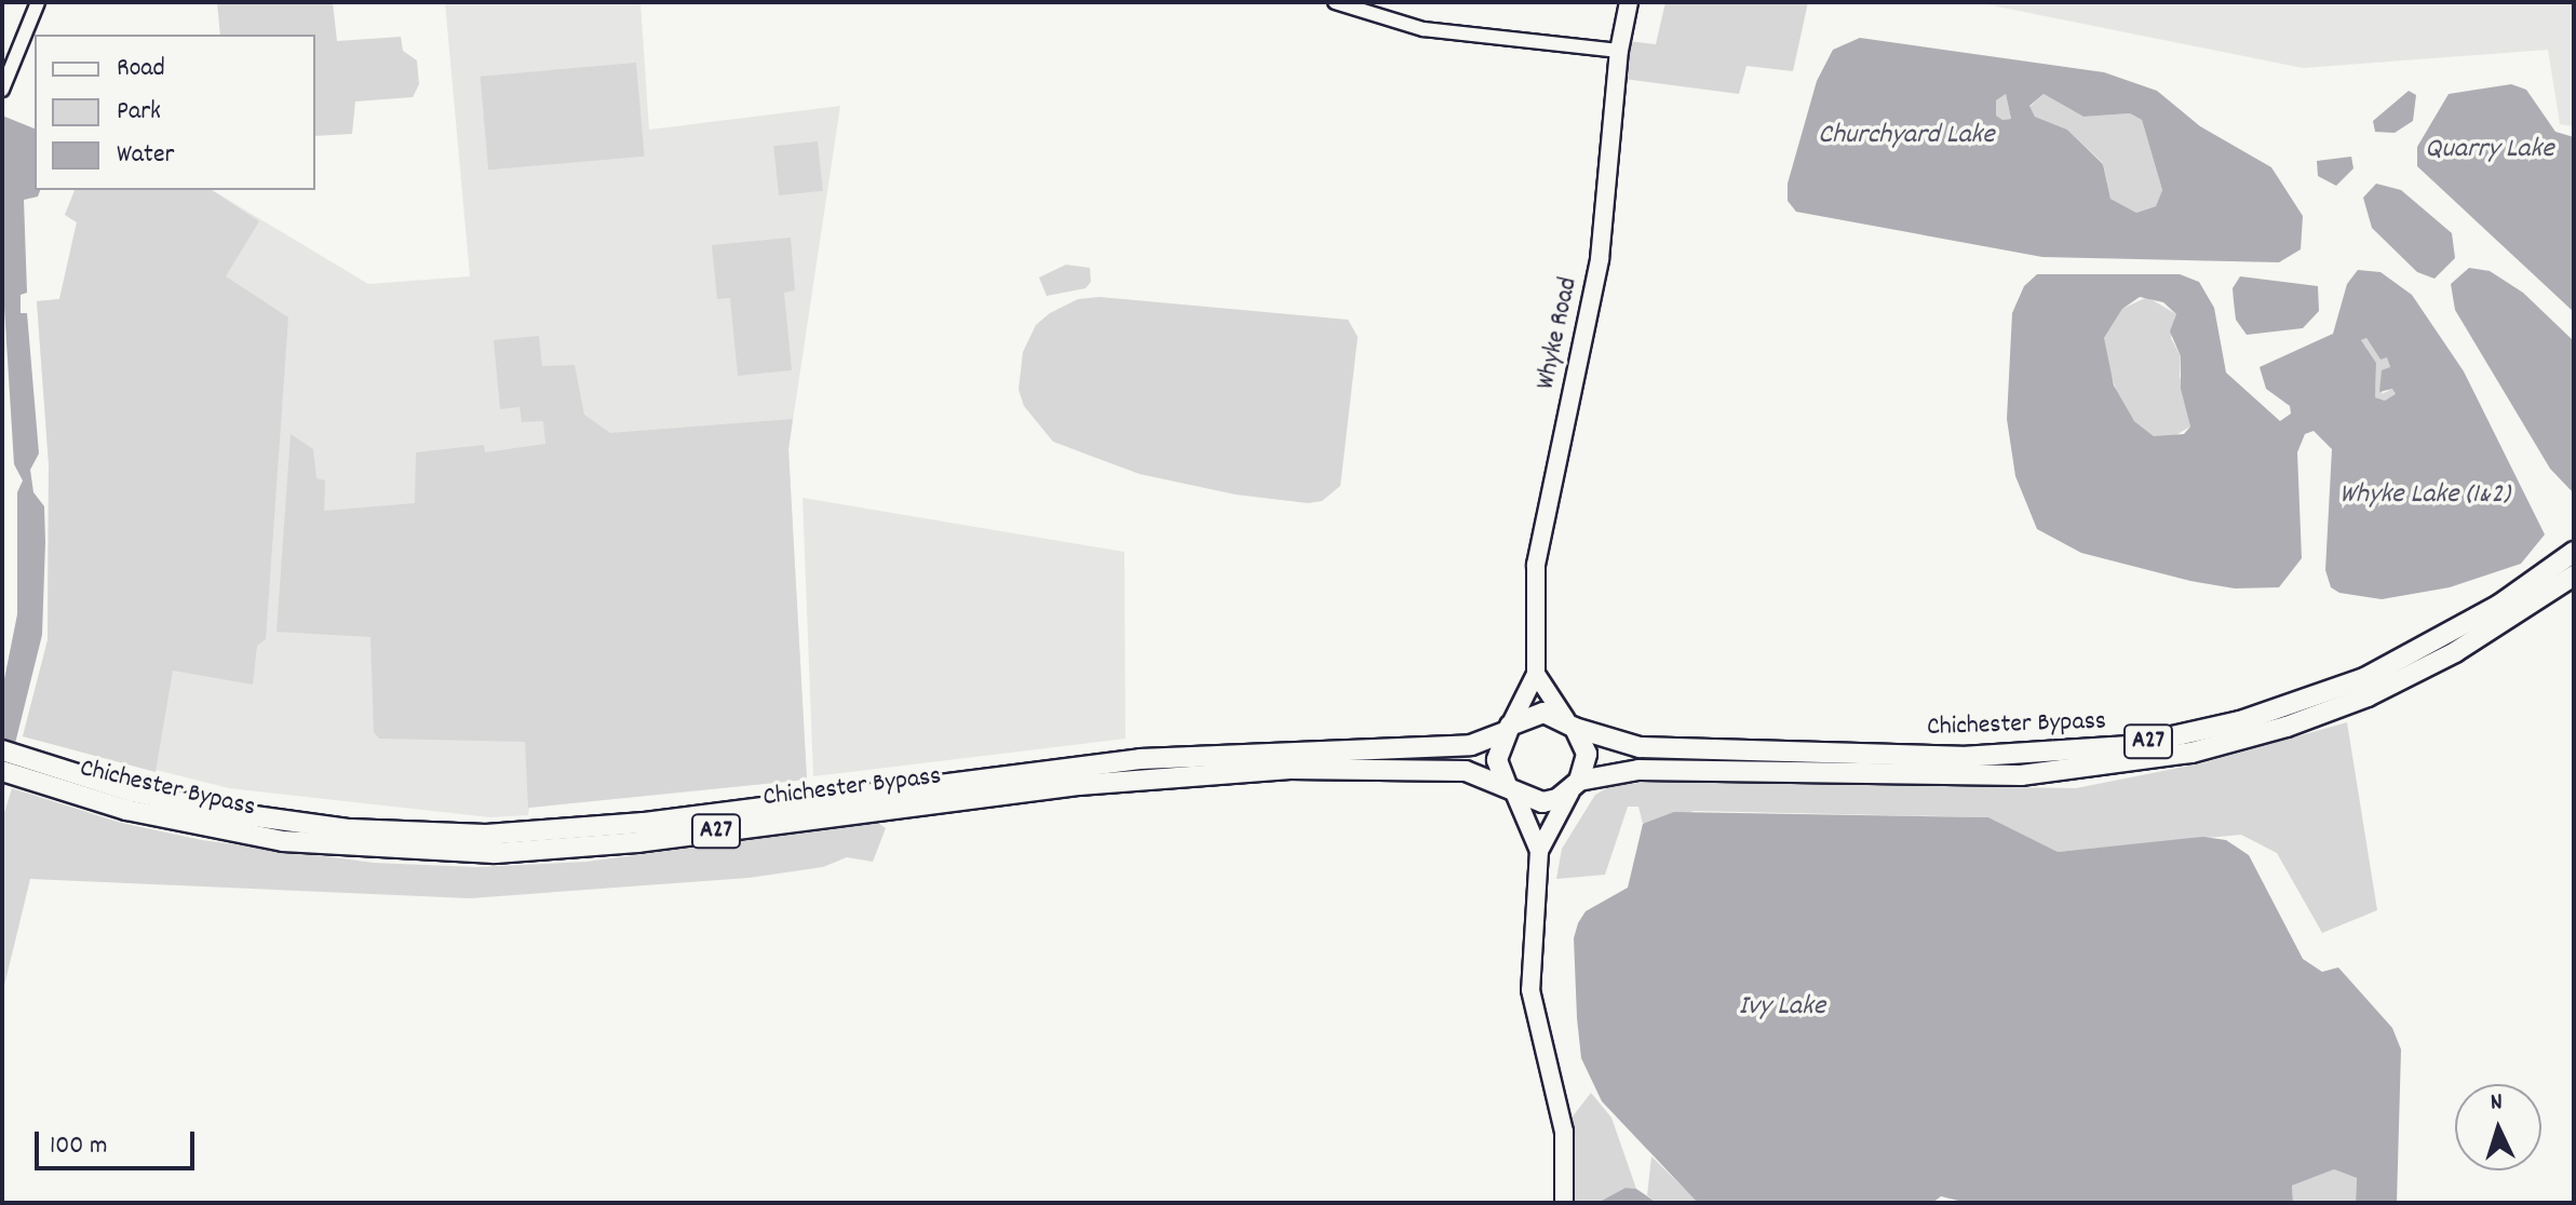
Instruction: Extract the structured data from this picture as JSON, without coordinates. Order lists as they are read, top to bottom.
{
  "streets": {
    "highway": ["Chichester Bypass", "A27"],
    "main road": ["Whyke Road"]
  },
  "crossings": [
    ["Whyke Road", "Chichester Bypass"]
  ],
  "water": [
    "Churchyard Lake",
    "Quarry Lake",
    "Whyke Lake (1&2)",
    "Ivy Lake"
  ],
  "legend": ["Road", "Park", "Water"],
  "scale_bar": "100 m",
  "north": "top"
}
